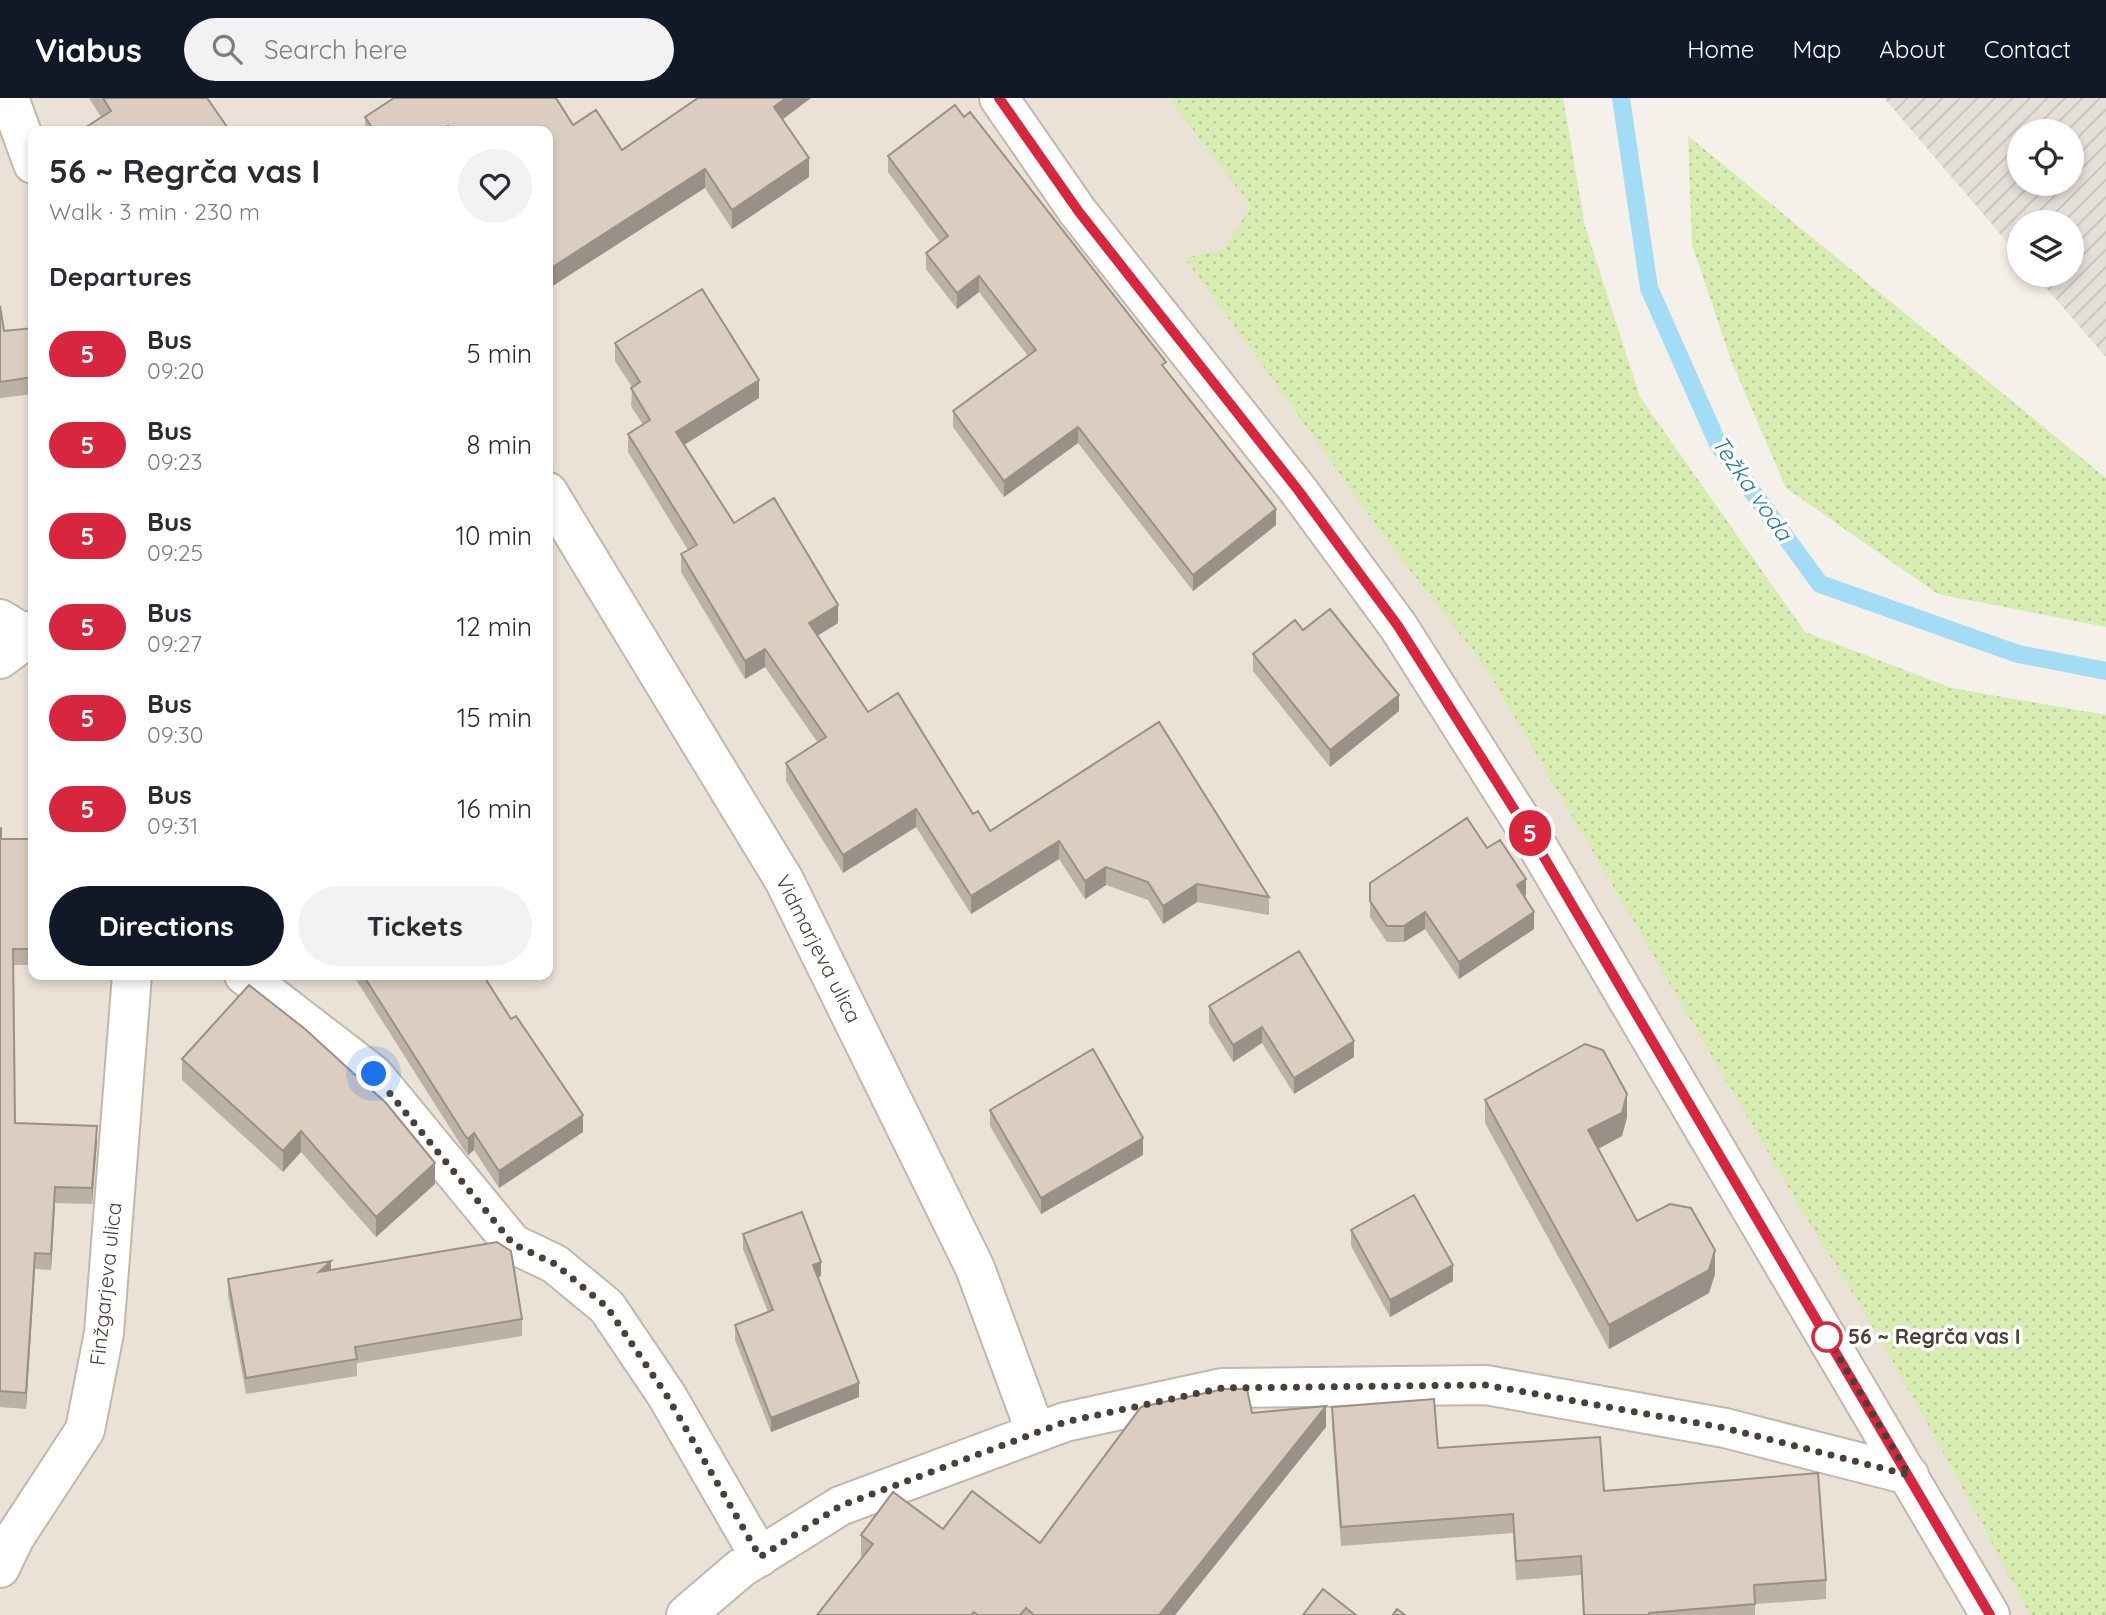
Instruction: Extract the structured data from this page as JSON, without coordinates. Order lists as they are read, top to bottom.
{
  "streets": {
    "street": ["Vidmarjeva ulica", "Finžgarjeva ulica"]
  },
  "water": ["Težka voda"],
  "places": ["56 ~ Regrča vas I"],
  "lines": ["bus line 5"],
  "page": {
    "header": "Viabus",
    "search": "Search here",
    "nav": [
      "Home",
      "Map",
      "About",
      "Contact"
    ],
    "on_map": "5",
    "heading": [
      ["56 ~ Regrča vas I", "Walk · 3 min · 230 m"],
      "Departures"
    ],
    "list": [
      {
        "mark": "5",
        "name": "Bus",
        "note": "09:20",
        "value": "5 min"
      },
      {
        "mark": "5",
        "name": "Bus",
        "note": "09:23",
        "value": "8 min"
      },
      {
        "mark": "5",
        "name": "Bus",
        "note": "09:25",
        "value": "10 min"
      },
      {
        "mark": "5",
        "name": "Bus",
        "note": "09:27",
        "value": "12 min"
      },
      {
        "mark": "5",
        "name": "Bus",
        "note": "09:30",
        "value": "15 min"
      },
      {
        "mark": "5",
        "name": "Bus",
        "note": "09:31",
        "value": "16 min"
      }
    ],
    "buttons": ["Directions", "Tickets"]
  }
}
